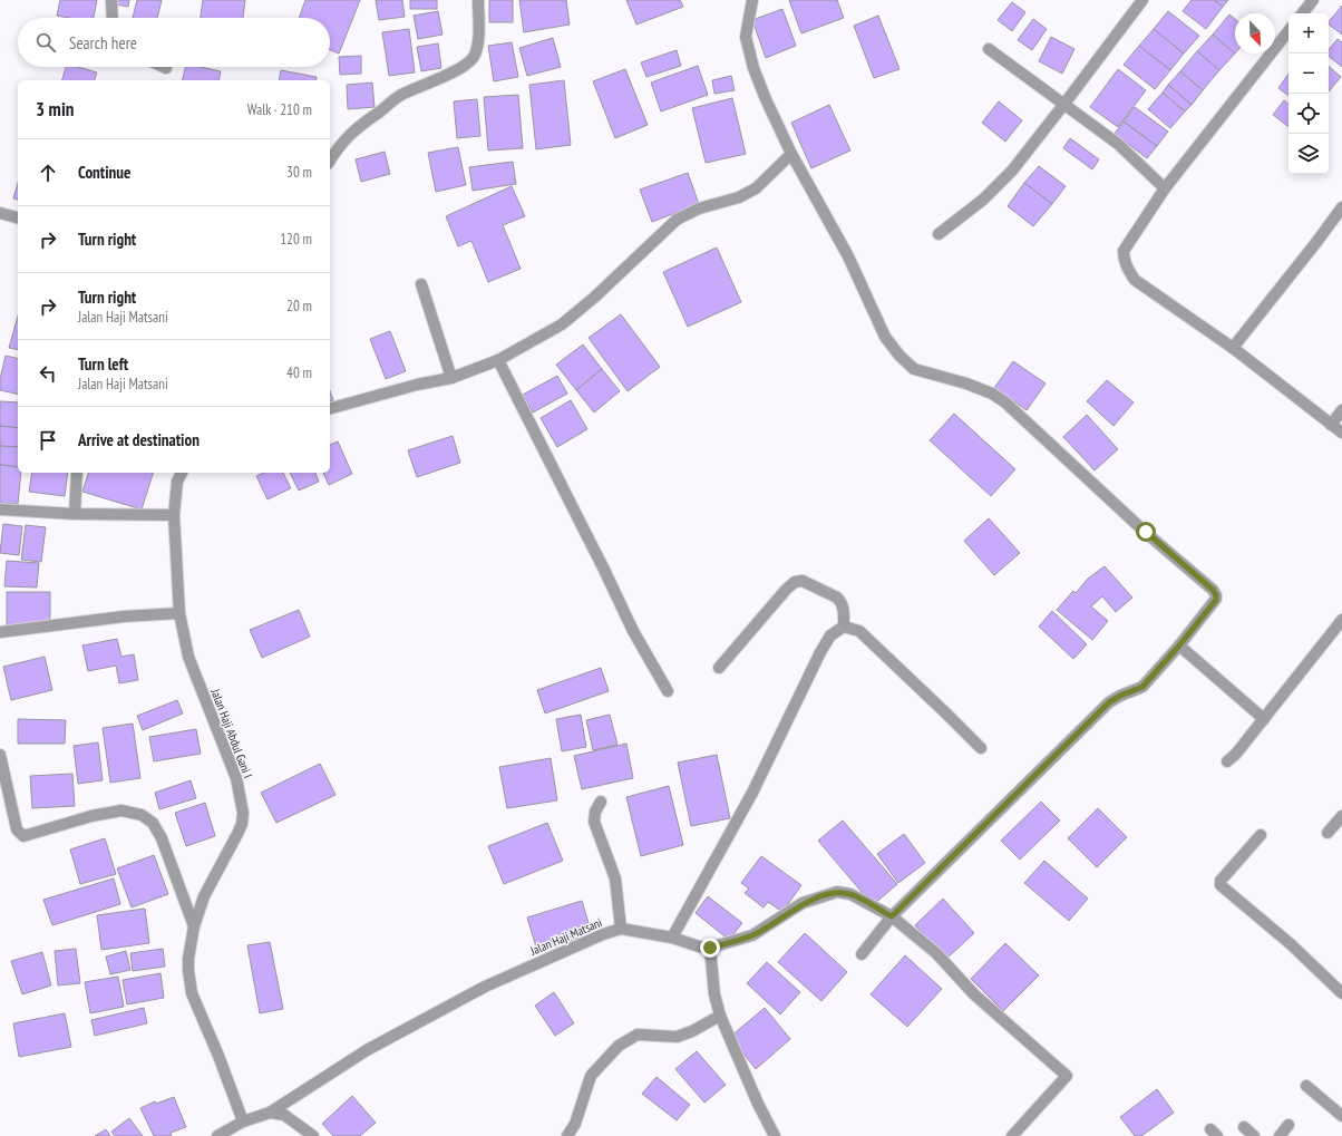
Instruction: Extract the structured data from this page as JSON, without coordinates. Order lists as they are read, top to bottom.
{
  "streets": {
    "street": ["Jalan Haji Abdul Gani I", "Jalan Haji Matsani"]
  },
  "crossings": [
    ["Jalan Haji Abdul Gani I", "Jalan Haji Matsani"]
  ],
  "north": "bottom right",
  "page": {
    "map_buttons": ["+", "−"],
    "search": "Search here",
    "heading": ["3 min", "Walk · 210 m"],
    "list": [
      ["Continue", "30 m"],
      ["Turn right", "120 m"],
      ["Turn right", "Jalan Haji Matsani", "20 m"],
      ["Turn left", "Jalan Haji Matsani", "40 m"],
      "Arrive at destination"
    ]
  }
}
